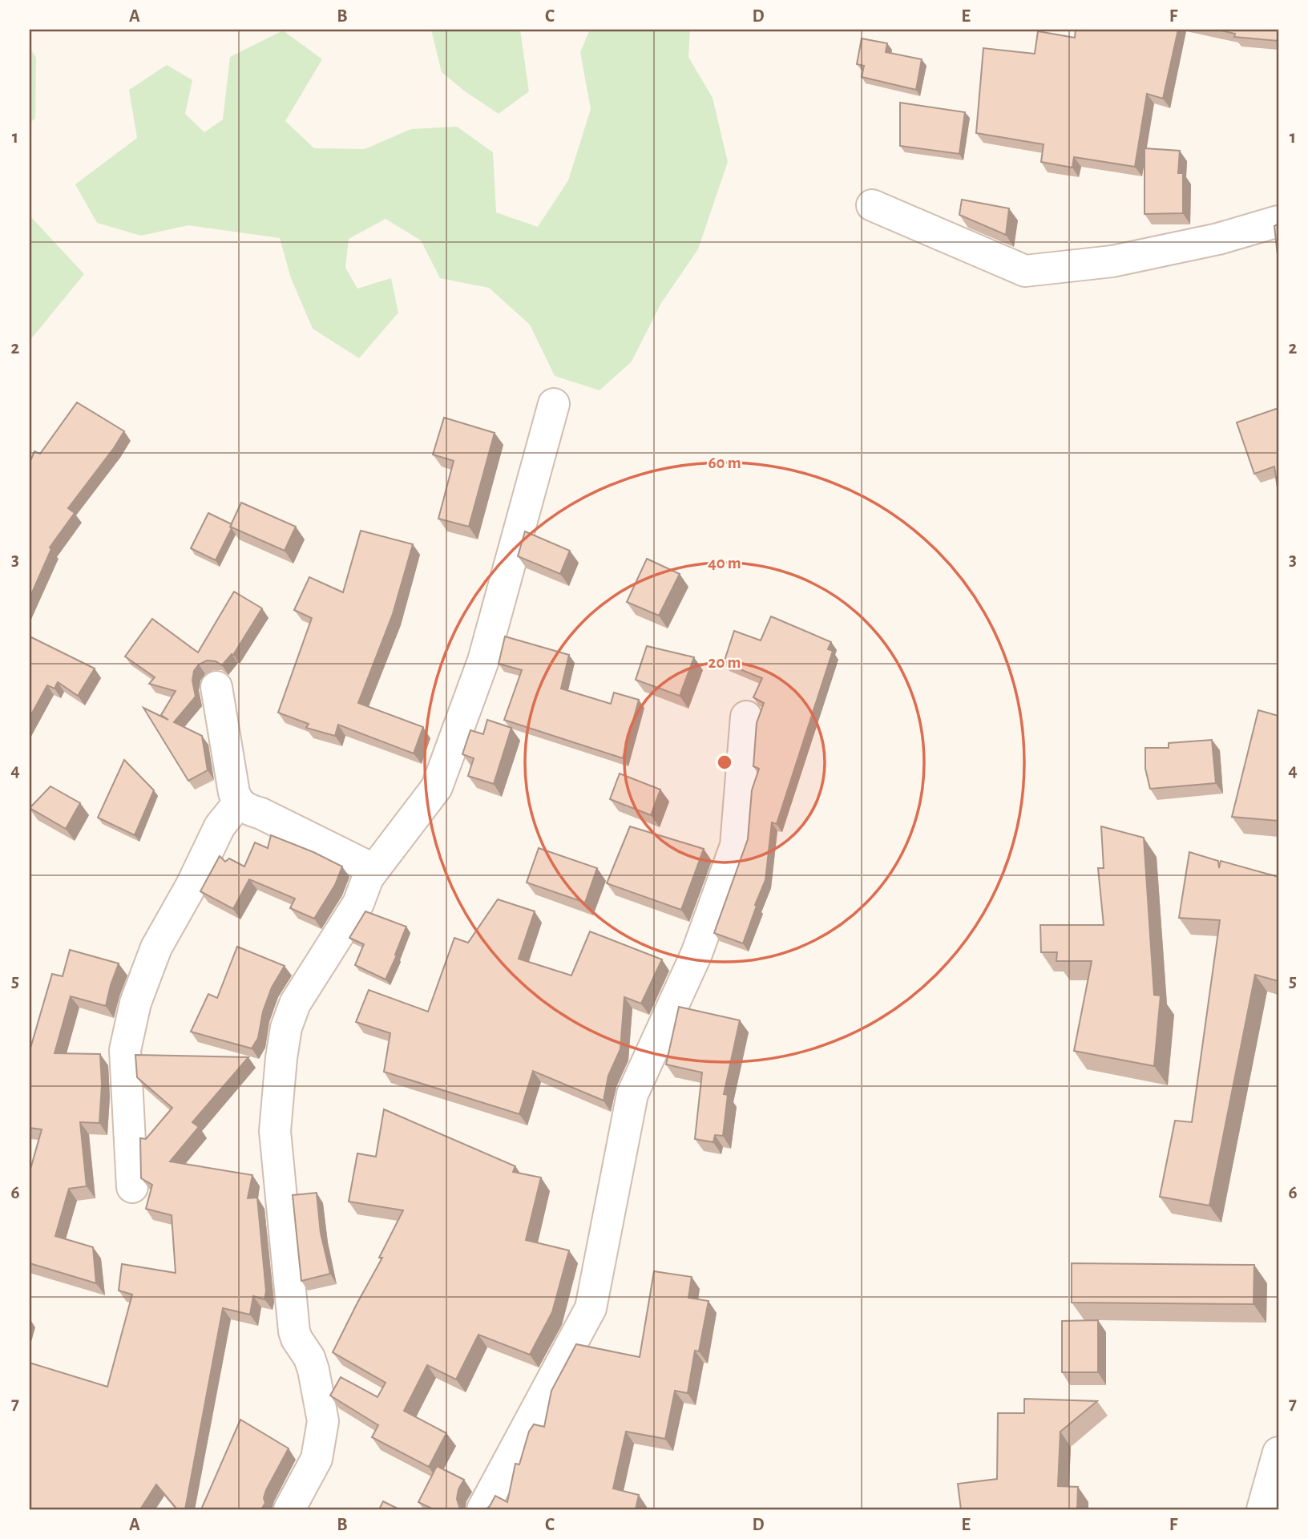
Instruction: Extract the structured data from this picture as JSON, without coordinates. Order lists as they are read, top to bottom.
{
  "grid": {
    "columns": [
      "A",
      "B",
      "C",
      "D",
      "E",
      "F"
    ],
    "rows": [
      "1",
      "2",
      "3",
      "4",
      "5",
      "6",
      "7"
    ]
  },
  "rings": ["60 m", "40 m", "20 m"]
}
